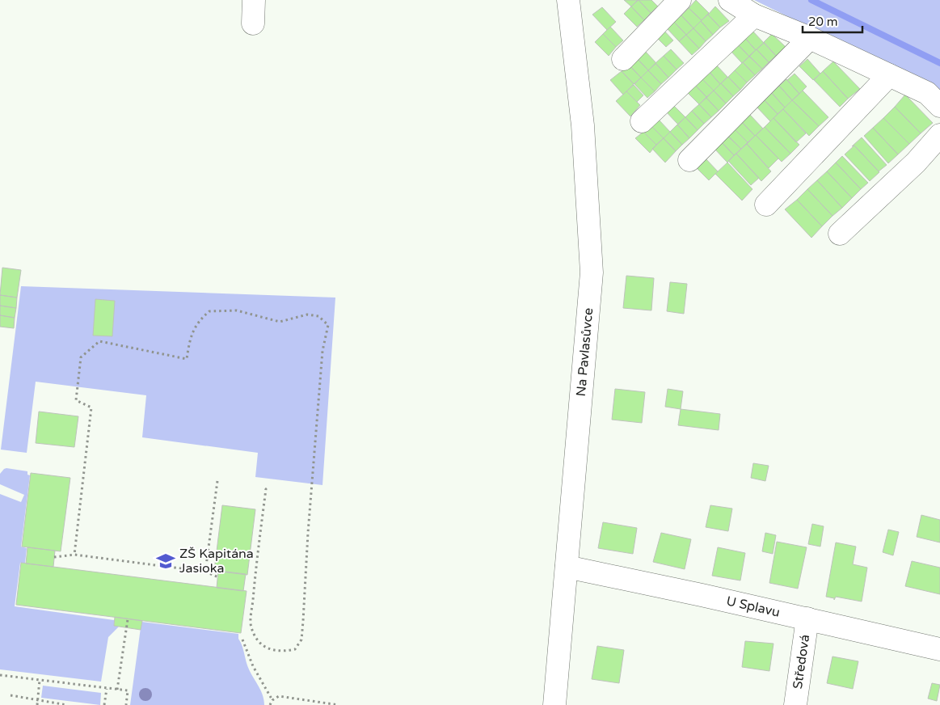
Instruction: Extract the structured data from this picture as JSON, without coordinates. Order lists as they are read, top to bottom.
{
  "streets": {
    "street": ["Na Pavlasůvce", "U Splavu", "Středová"]
  },
  "crossings": [
    ["Na Pavlasůvce", "U Splavu"],
    ["U Splavu", "Středová"]
  ],
  "places": {
    "school or university": ["ZŠ Kapitána Jasioka"]
  },
  "scale_bar": "20 m"
}
